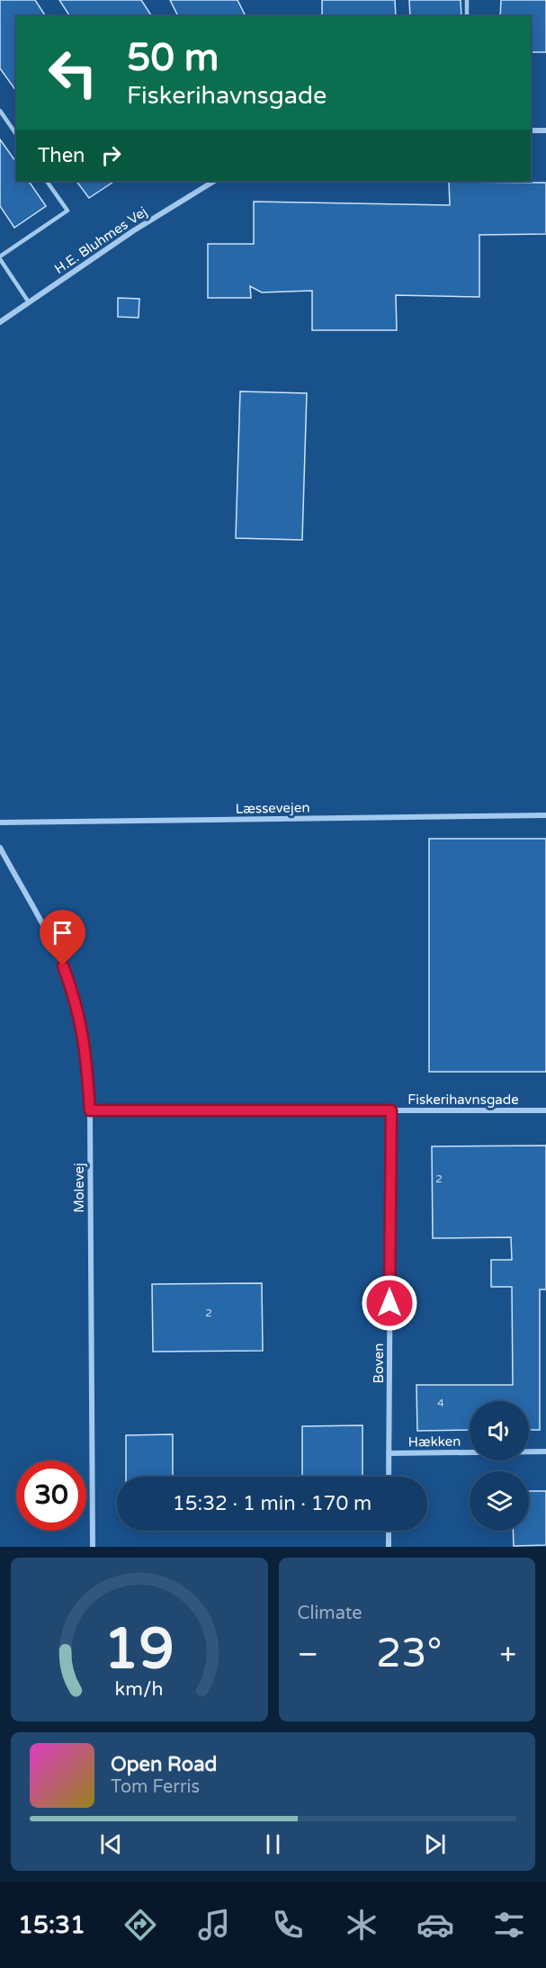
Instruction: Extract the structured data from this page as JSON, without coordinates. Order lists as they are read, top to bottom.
{
  "streets": {
    "street": [
      "H.E. Bluhmes Vej",
      "Læssevejen",
      "Fiskerihavnsgade",
      "Molevej",
      "Boven",
      "Hækken"
    ]
  },
  "crossings": [
    ["Fiskerihavnsgade", "Molevej"],
    ["Fiskerihavnsgade", "Boven"],
    ["Boven", "Hækken"]
  ],
  "house_numbers": ["2", "2", "4"],
  "page": {
    "turn": ["50 m", "Fiskerihavnsgade"],
    "then": "Then",
    "limit": "30",
    "trip": "15:32 · 1 min · 170 m",
    "tile": "Climate",
    "heat": ["−", "23°", "+"],
    "song": ["Open Road", "Tom Ferris"],
    "tabs": "15:31",
    "gauge": ["19", "km/h"]
  }
}
